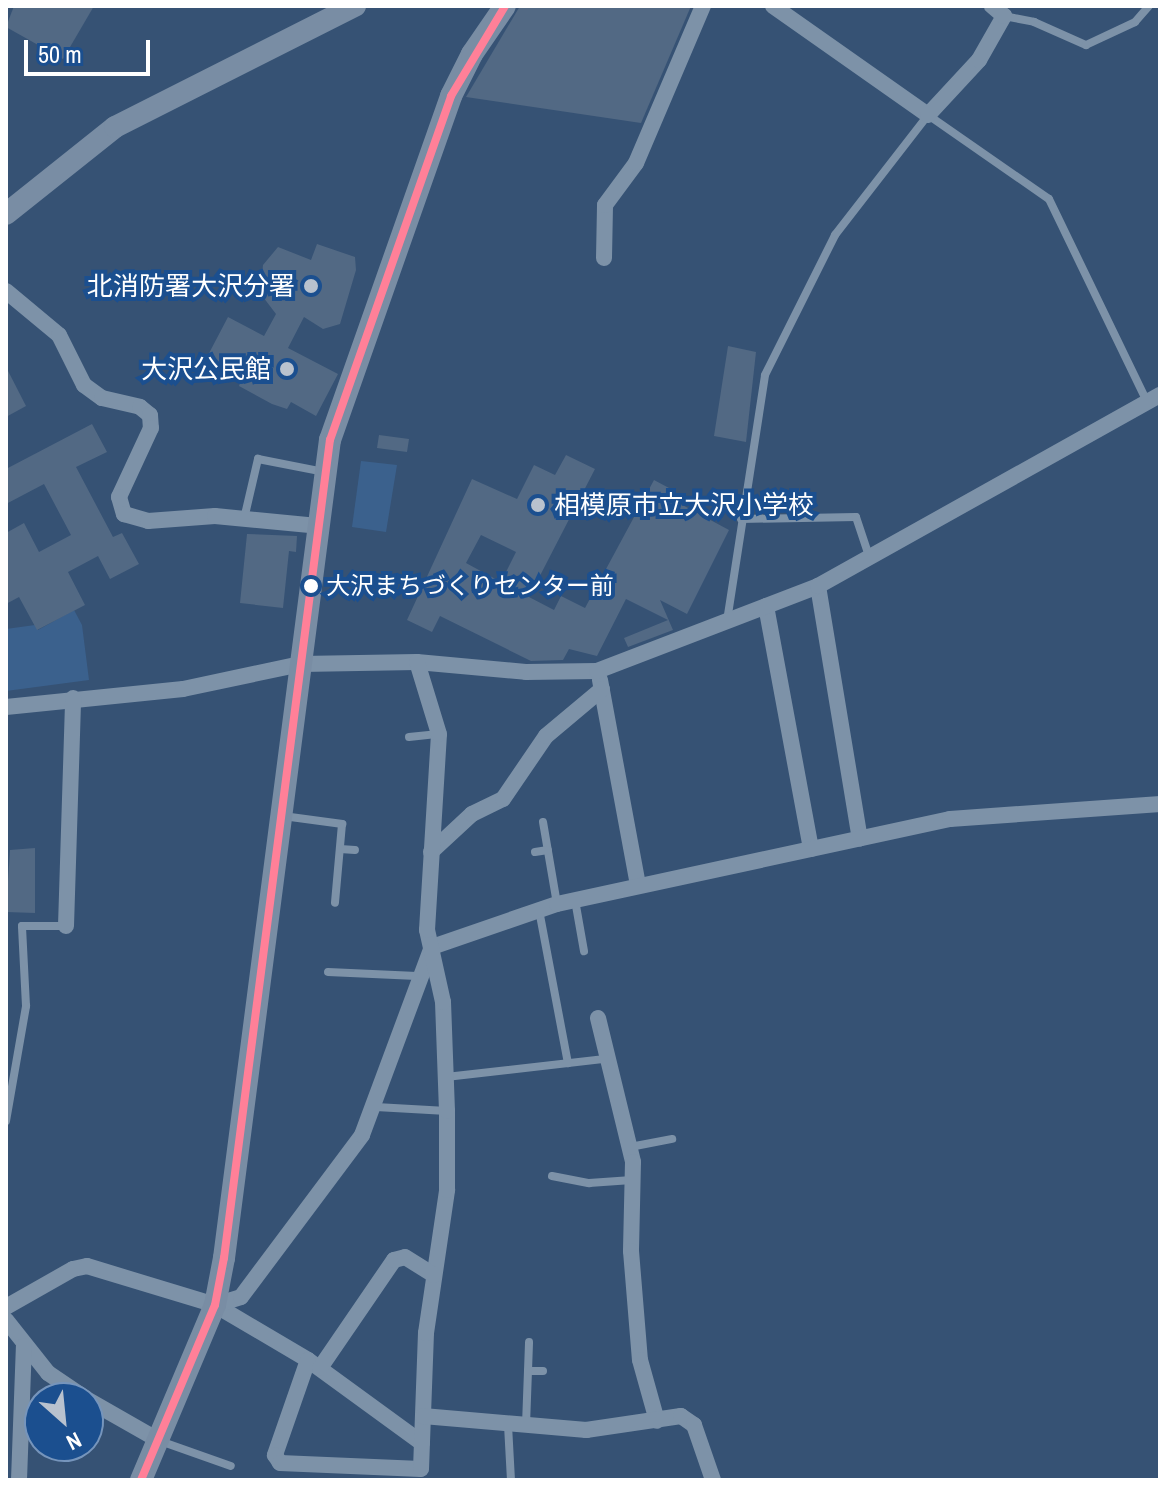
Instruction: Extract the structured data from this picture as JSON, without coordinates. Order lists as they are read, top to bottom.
{
  "places": [
    "北消防署大沢分署",
    "大沢公民館",
    "相模原市立大沢小学校",
    "大沢まちづくりセンター前"
  ],
  "scale_bar": "50 m",
  "north": "bottom right"
}
